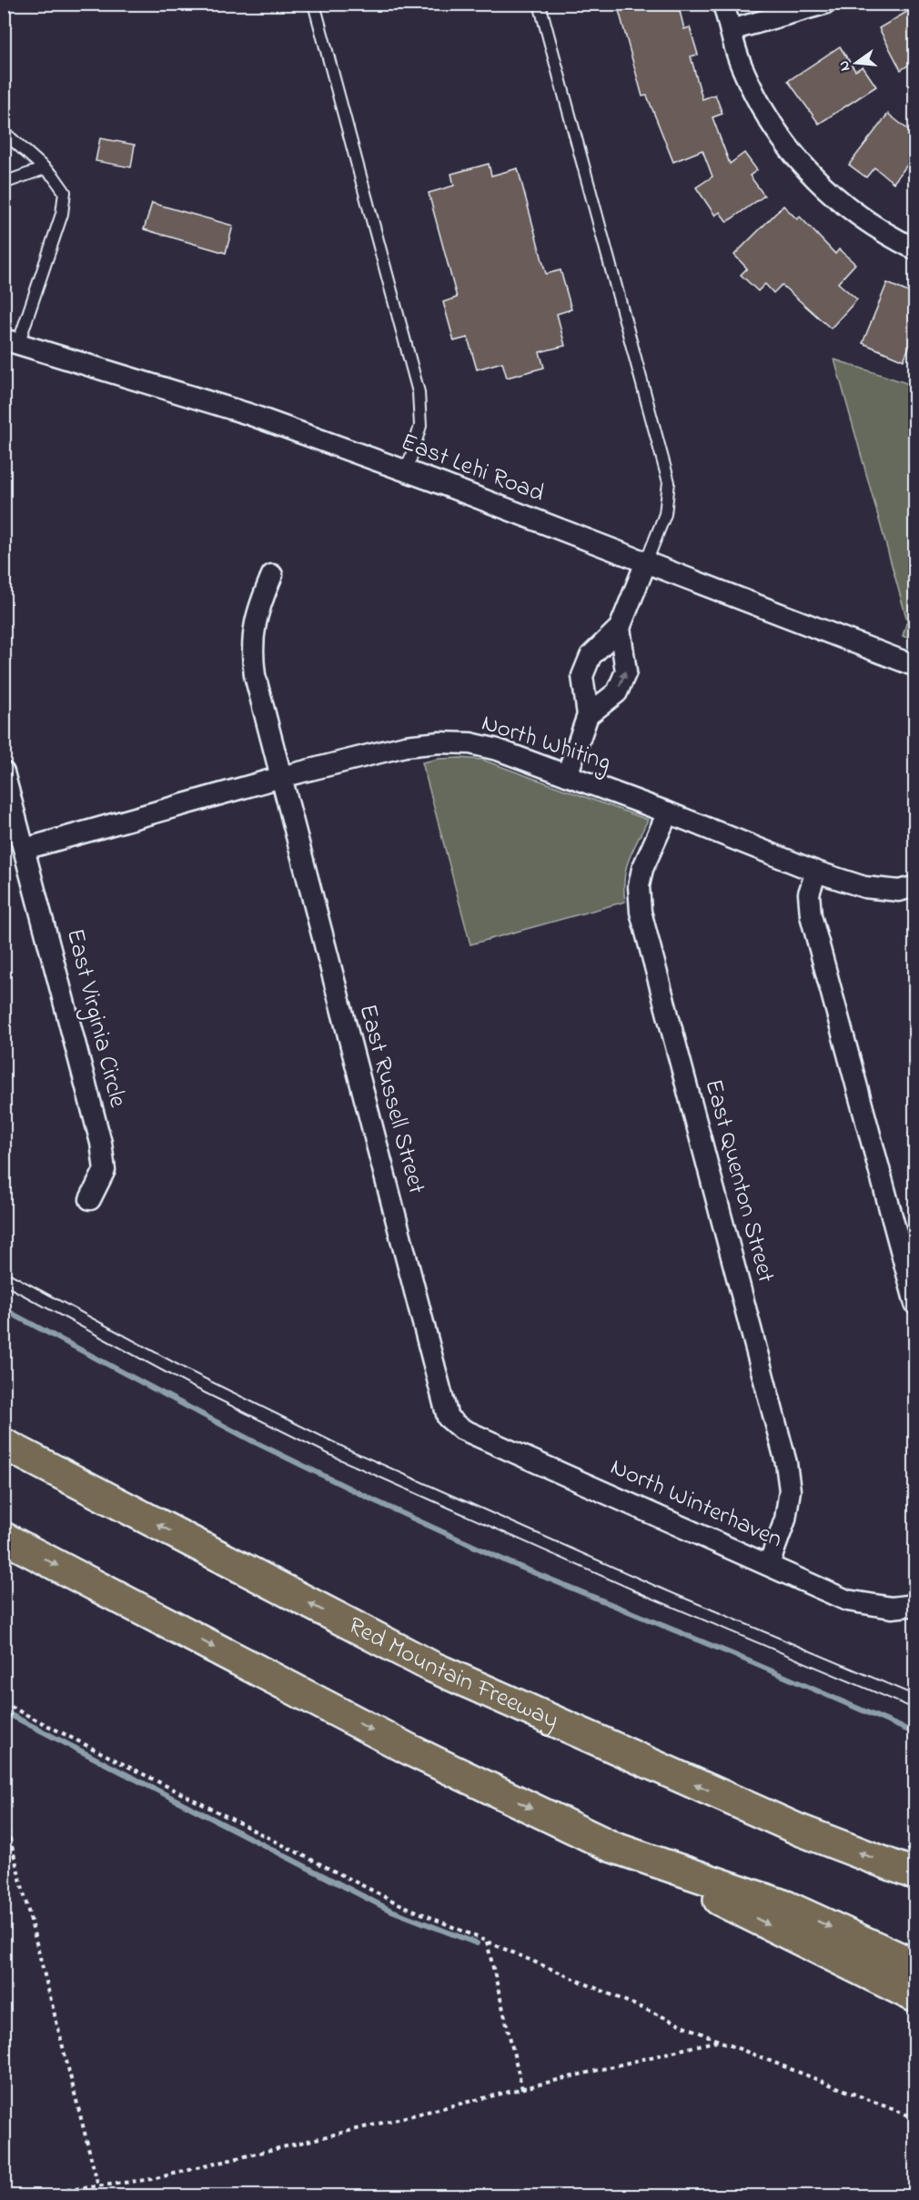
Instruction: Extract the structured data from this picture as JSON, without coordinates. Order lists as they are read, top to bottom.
{
  "streets": {
    "highway": ["Red Mountain Freeway"],
    "street": [
      "East Lehi Road",
      "North Whiting",
      "East Virginia Circle",
      "East Russell Street",
      "East Quenton Street",
      "North Winterhaven"
    ]
  },
  "crossings": [
    ["North Whiting", "East Virginia Circle"],
    ["North Whiting", "East Russell Street"],
    ["North Whiting", "East Quenton Street"],
    ["East Russell Street", "North Winterhaven"],
    ["East Quenton Street", "North Winterhaven"]
  ],
  "north": "left"
}
